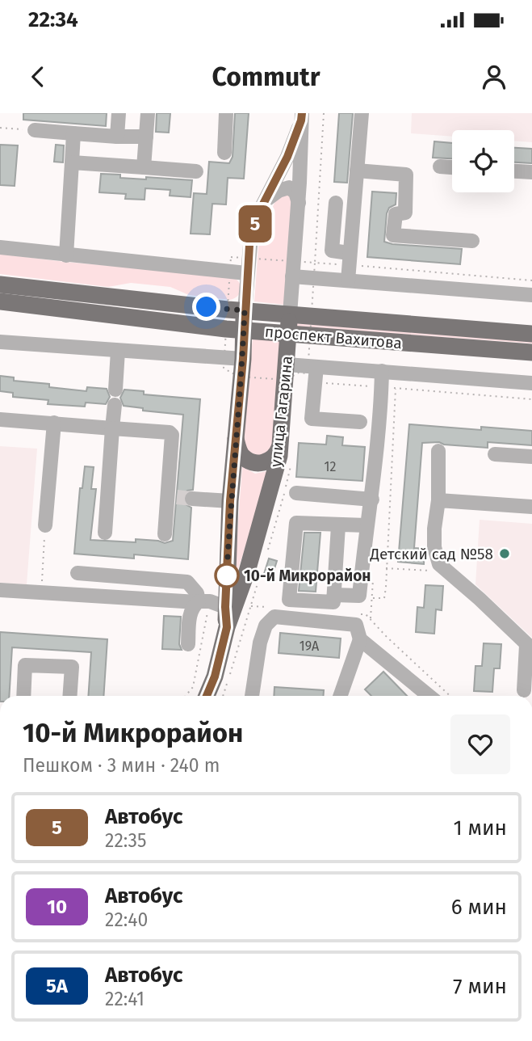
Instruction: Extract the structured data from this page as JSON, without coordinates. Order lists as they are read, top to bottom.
{
  "streets": {
    "main road": ["проспект Вахитова", "улица Гагарина"]
  },
  "crossings": [
    ["проспект Вахитова", "улица Гагарина"]
  ],
  "places": ["Детский сад №58", "10-й Микрорайон"],
  "lines": ["bus line 5"],
  "house_numbers": ["12", "19А"],
  "page": {
    "status": "22:34",
    "header": "Commutr",
    "on_map": "5",
    "heading": ["10-й Микрорайон", "Пешком · 3 мин · 240 m"],
    "list": [
      {
        "mark": "5",
        "name": "Автобус",
        "note": "22:35",
        "value": "1 мин"
      },
      {
        "mark": "10",
        "name": "Автобус",
        "note": "22:40",
        "value": "6 мин"
      },
      {
        "mark": "5А",
        "name": "Автобус",
        "note": "22:41",
        "value": "7 мин"
      }
    ]
  }
}
